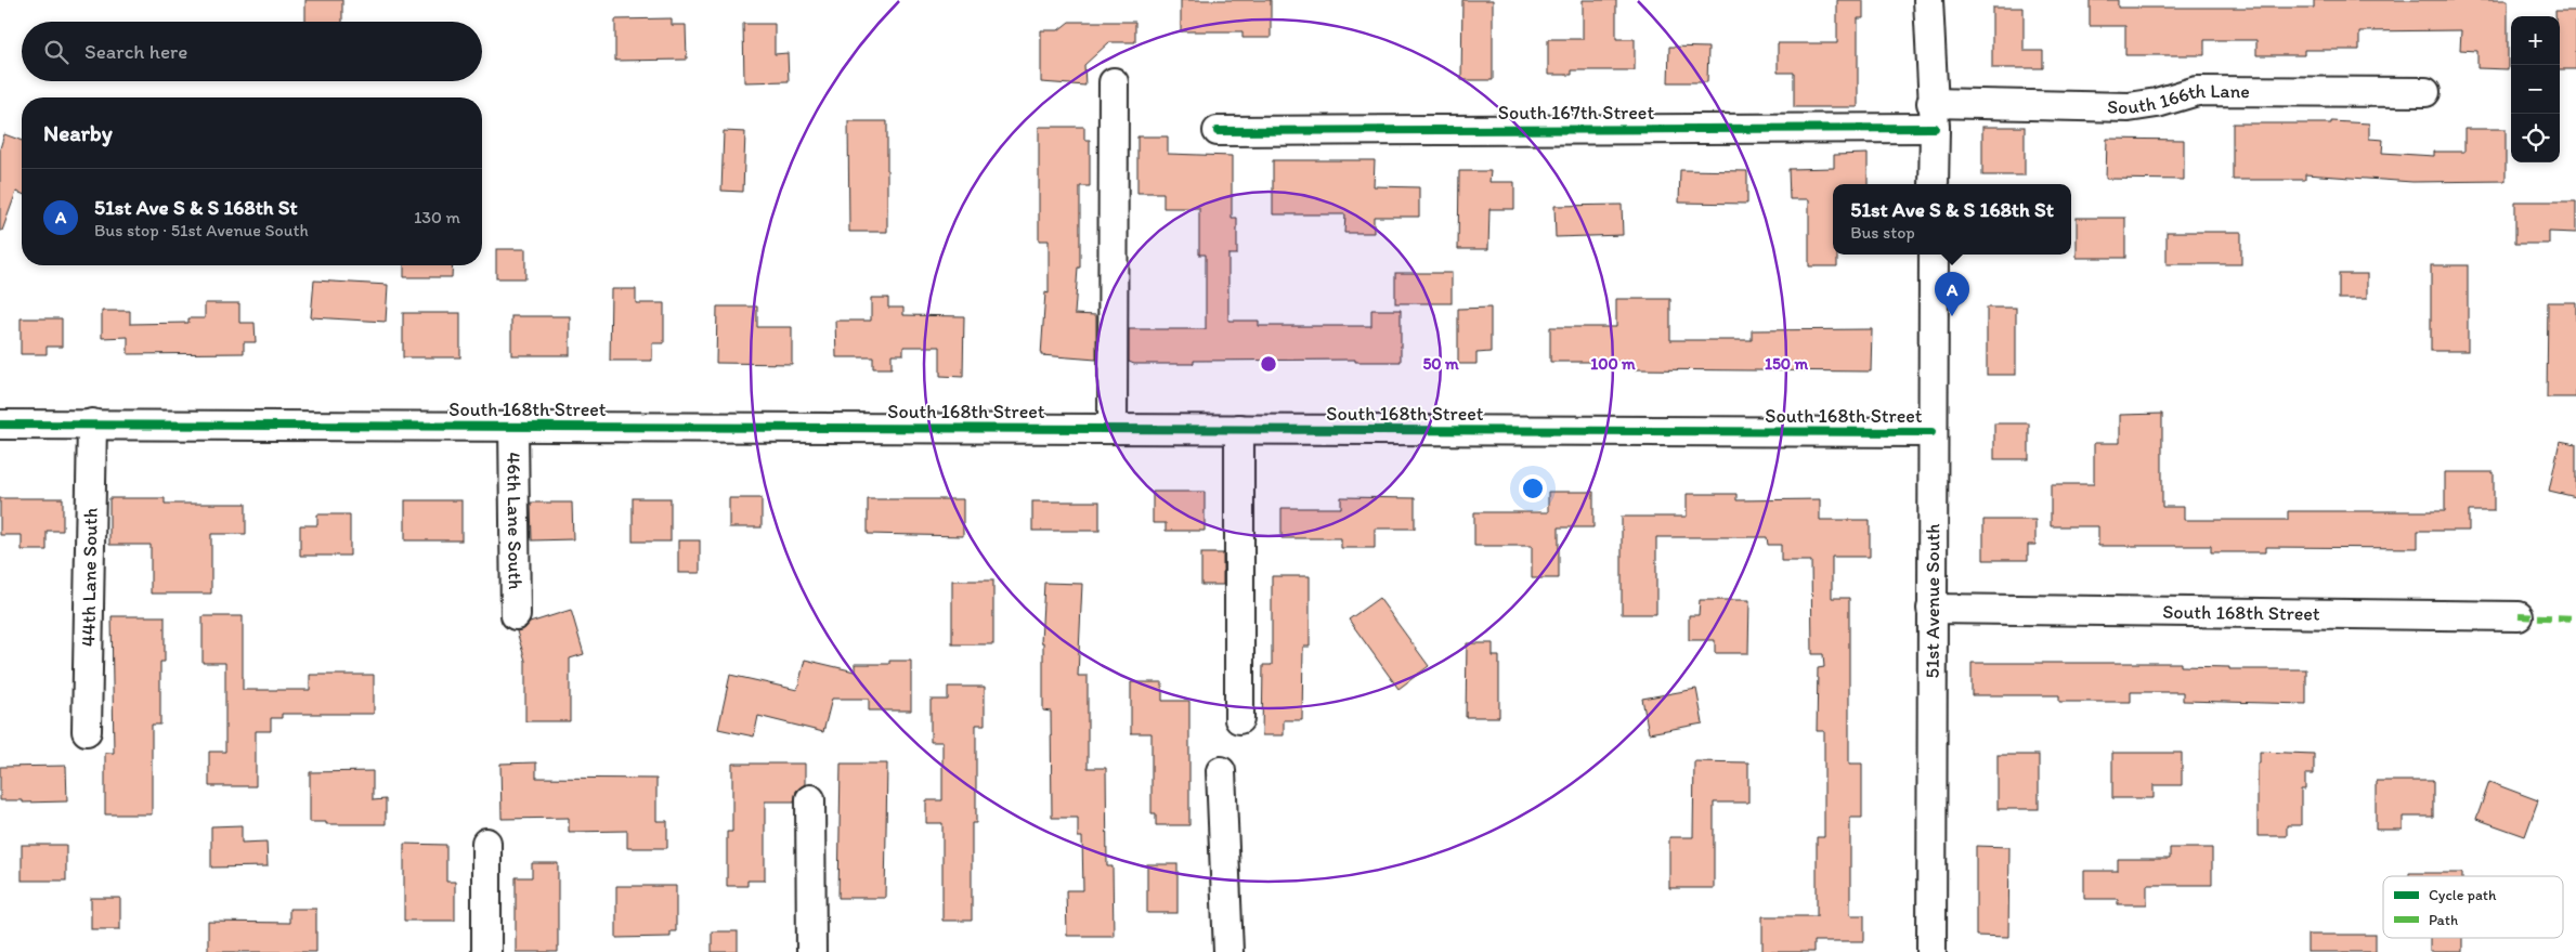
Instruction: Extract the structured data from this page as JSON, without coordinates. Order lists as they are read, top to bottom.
{
  "streets": {
    "street": [
      "South 166th Lane",
      "South 167th Street",
      "South 168th Street",
      "46th Lane South",
      "44th Lane South",
      "51st Avenue South"
    ]
  },
  "crossings": [
    ["South 166th Lane", "South 167th Street"],
    ["South 168th Street", "46th Lane South"],
    ["South 168th Street", "44th Lane South"],
    ["South 168th Street", "51st Avenue South"]
  ],
  "legend": ["Cycle path", "Path"],
  "page": {
    "map_buttons": ["+", "−"],
    "search": "Search here",
    "heading": "Nearby",
    "list": [
      {
        "mark": "A",
        "name": "51st Ave S & S 168th St",
        "note": "Bus stop · 51st Avenue South",
        "value": "130 m"
      }
    ],
    "popup": ["51st Ave S & S 168th St", "Bus stop"],
    "pins": "A"
  },
  "rings": ["50 m", "100 m", "150 m"]
}
